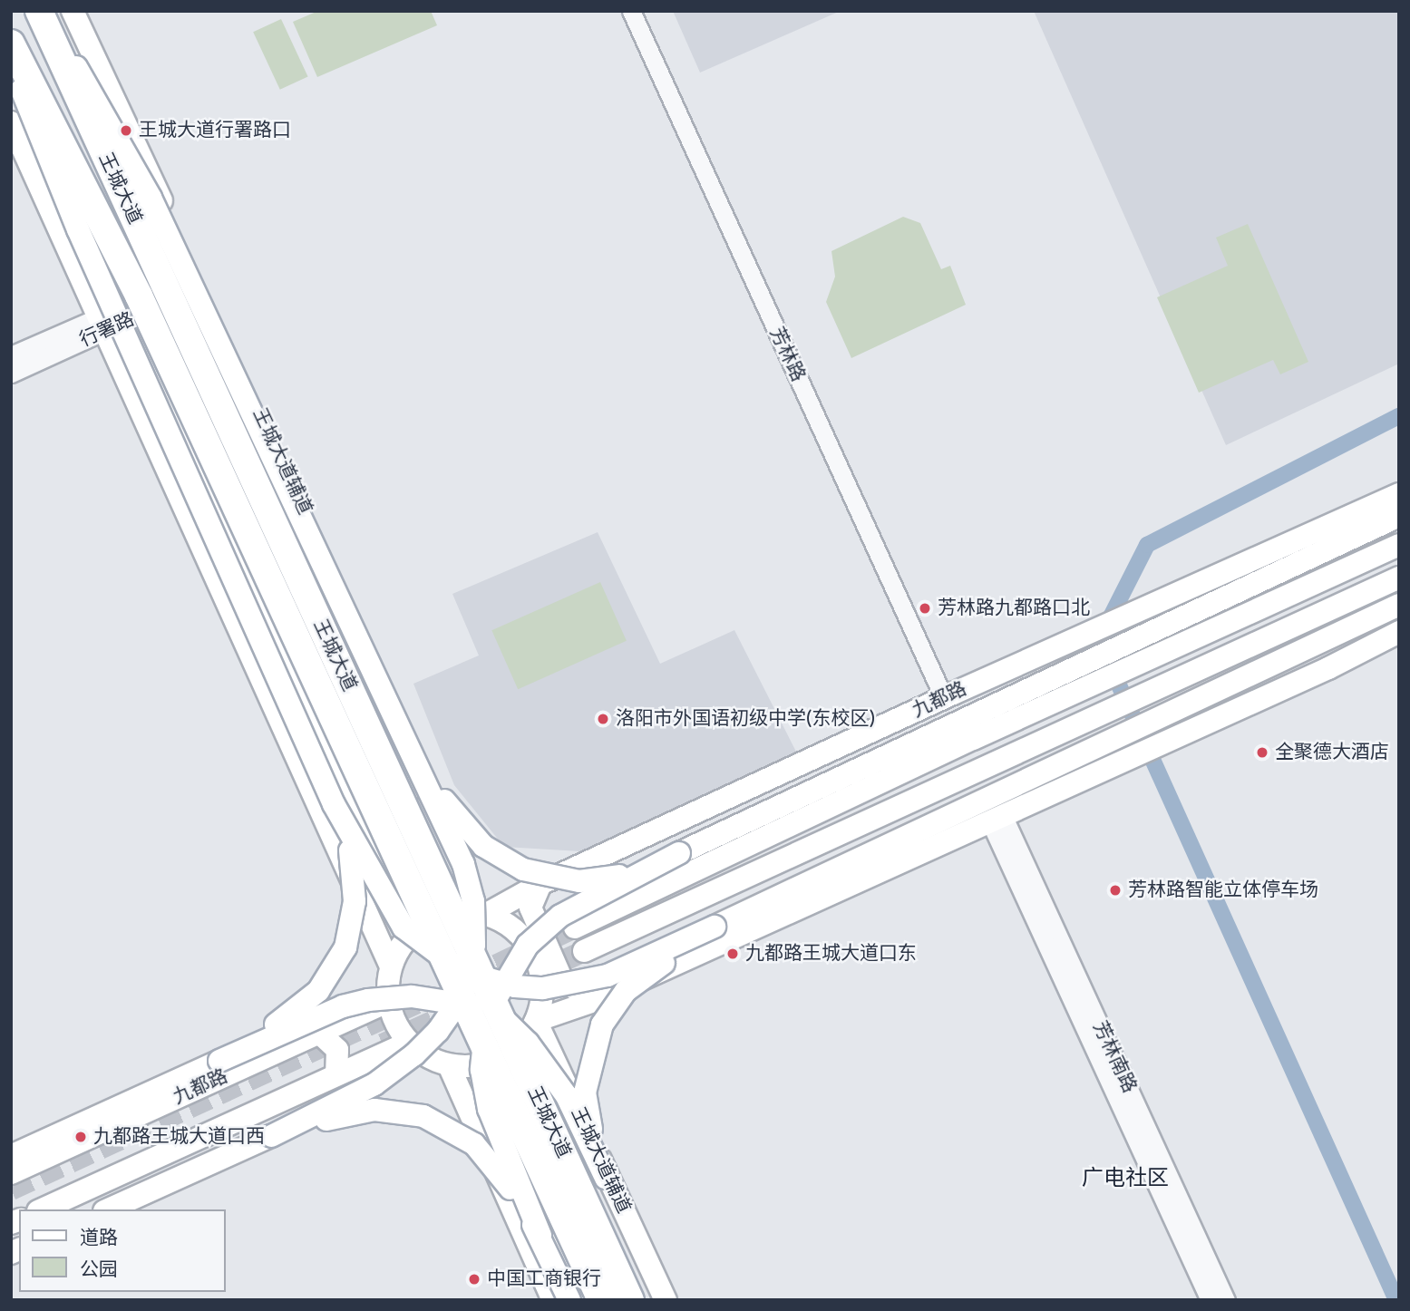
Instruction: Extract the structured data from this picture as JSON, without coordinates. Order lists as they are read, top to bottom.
{
  "streets": {
    "highway": ["王城大道"],
    "main road": ["王城大道辅道", "九都路"],
    "street": ["行署路", "芳林路", "芳林南路"]
  },
  "crossings": [
    ["王城大道", "行署路"],
    ["王城大道", "王城大道辅道"],
    ["王城大道", "九都路"],
    ["行署路", "王城大道辅道"],
    ["芳林路", "九都路"],
    ["王城大道辅道", "九都路"]
  ],
  "districts": ["广电社区"],
  "places": [
    "王城大道行署路口",
    "芳林路九都路口北",
    "洛阳市外国语初级中学(东校区)",
    "全聚德大酒店",
    "芳林路智能立体停车场",
    "九都路王城大道口东",
    "九都路王城大道口西",
    "中国工商银行"
  ],
  "legend": ["道路", "公园"]
}
